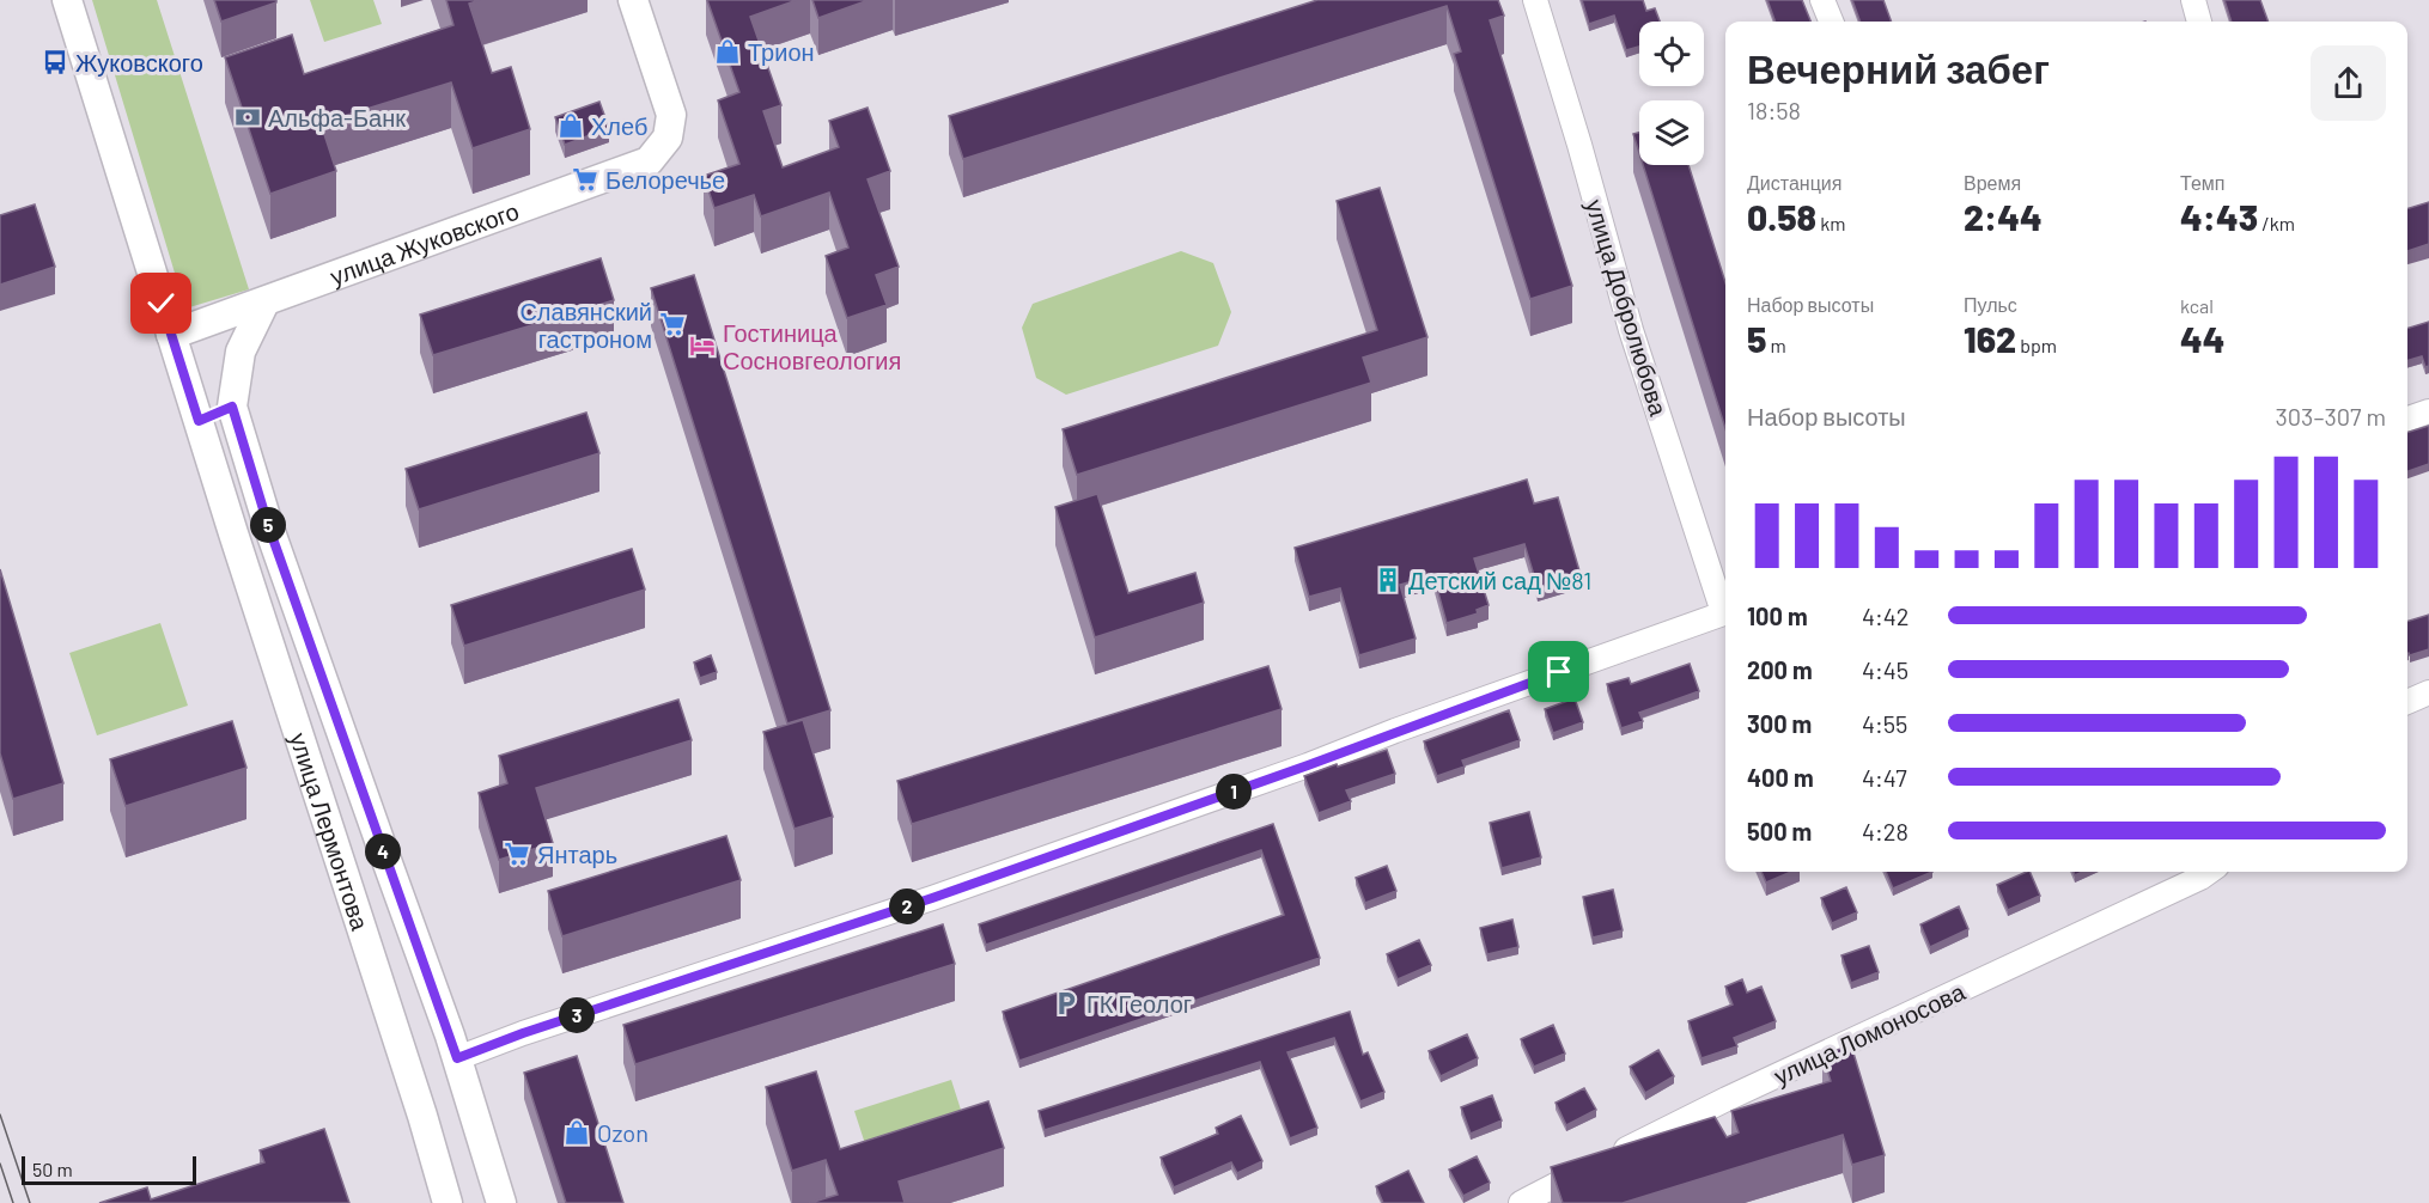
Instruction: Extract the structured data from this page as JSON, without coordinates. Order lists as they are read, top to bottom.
{
  "streets": {
    "main road": ["улица Жуковского", "улица Лермонтова"],
    "street": ["улица Добролюбова", "улица Ломоносова"]
  },
  "crossings": [
    ["улица Жуковского", "улица Лермонтова"]
  ],
  "places": {
    "shop": ["Трион", "Хлеб", "Ozon"],
    "bus stop": ["Жуковского"],
    "bank": ["Альфа-Банк"],
    "supermarket": ["Белоречье", "Славянский гастроном", "Янтарь"],
    "hotel": ["Гостиница Сосновгеология"],
    "building": ["Детский сад №81"],
    "parking": ["ГК Геолог"]
  },
  "scale_bar": "50 m",
  "page": {
    "heading": ["Вечерний забег", "18:58"],
    "stats": [
      ["Дистанция", "0.58 km"],
      ["Время", "2:44"],
      ["Темп", "4:43 /km"],
      ["Набор высоты", "5 m"],
      ["Пульс", "162 bpm"],
      ["kcal", "44"]
    ],
    "chart": ["Набор высоты", "303–307 m"],
    "pins": [
      "5",
      "1",
      "4",
      "2",
      "3"
    ],
    "list": [
      {
        "name": "100 m",
        "note": "4:42"
      },
      {
        "name": "200 m",
        "note": "4:45"
      },
      {
        "name": "300 m",
        "note": "4:55"
      },
      {
        "name": "400 m",
        "note": "4:47"
      },
      {
        "name": "500 m",
        "note": "4:28"
      }
    ],
    "scale": "50 m"
  }
}
